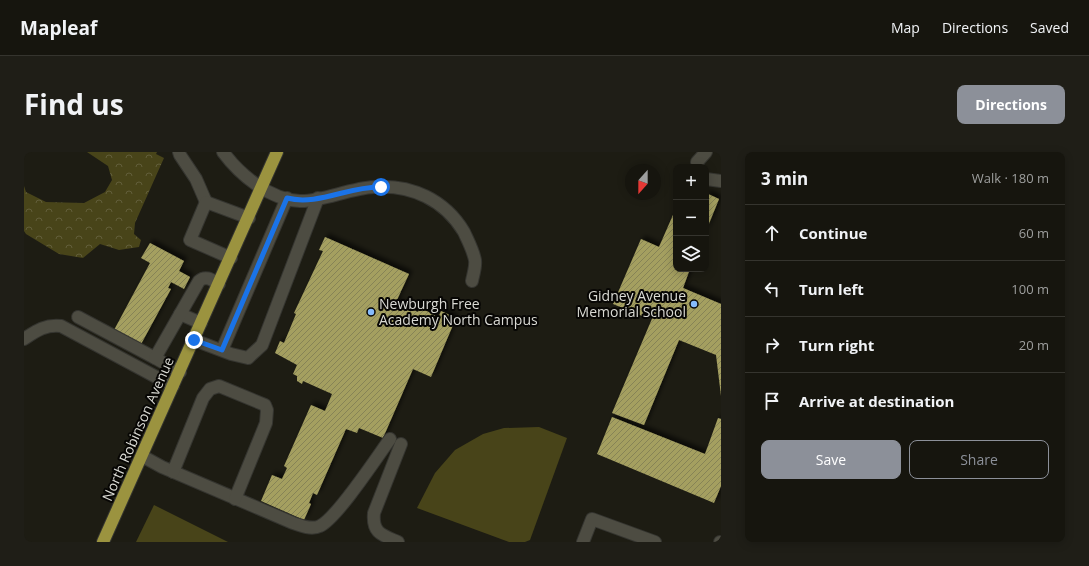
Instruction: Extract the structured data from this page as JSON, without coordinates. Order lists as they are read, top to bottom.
{
  "streets": {
    "highway": ["North Robinson Avenue"]
  },
  "places": ["Gidney Avenue Memorial School", "Newburgh Free Academy North Campus"],
  "north": "bottom",
  "page": {
    "header": "Mapleaf",
    "nav": ["Map", "Directions", "Saved"],
    "title": "Find us",
    "buttons": [
      "Directions",
      ["Save", "Share"]
    ],
    "heading": ["3 min", "Walk · 180 m"],
    "map_buttons": ["+", "−"],
    "list": [
      ["Continue", "60 m"],
      ["Turn left", "100 m"],
      ["Turn right", "20 m"],
      "Arrive at destination"
    ]
  }
}
